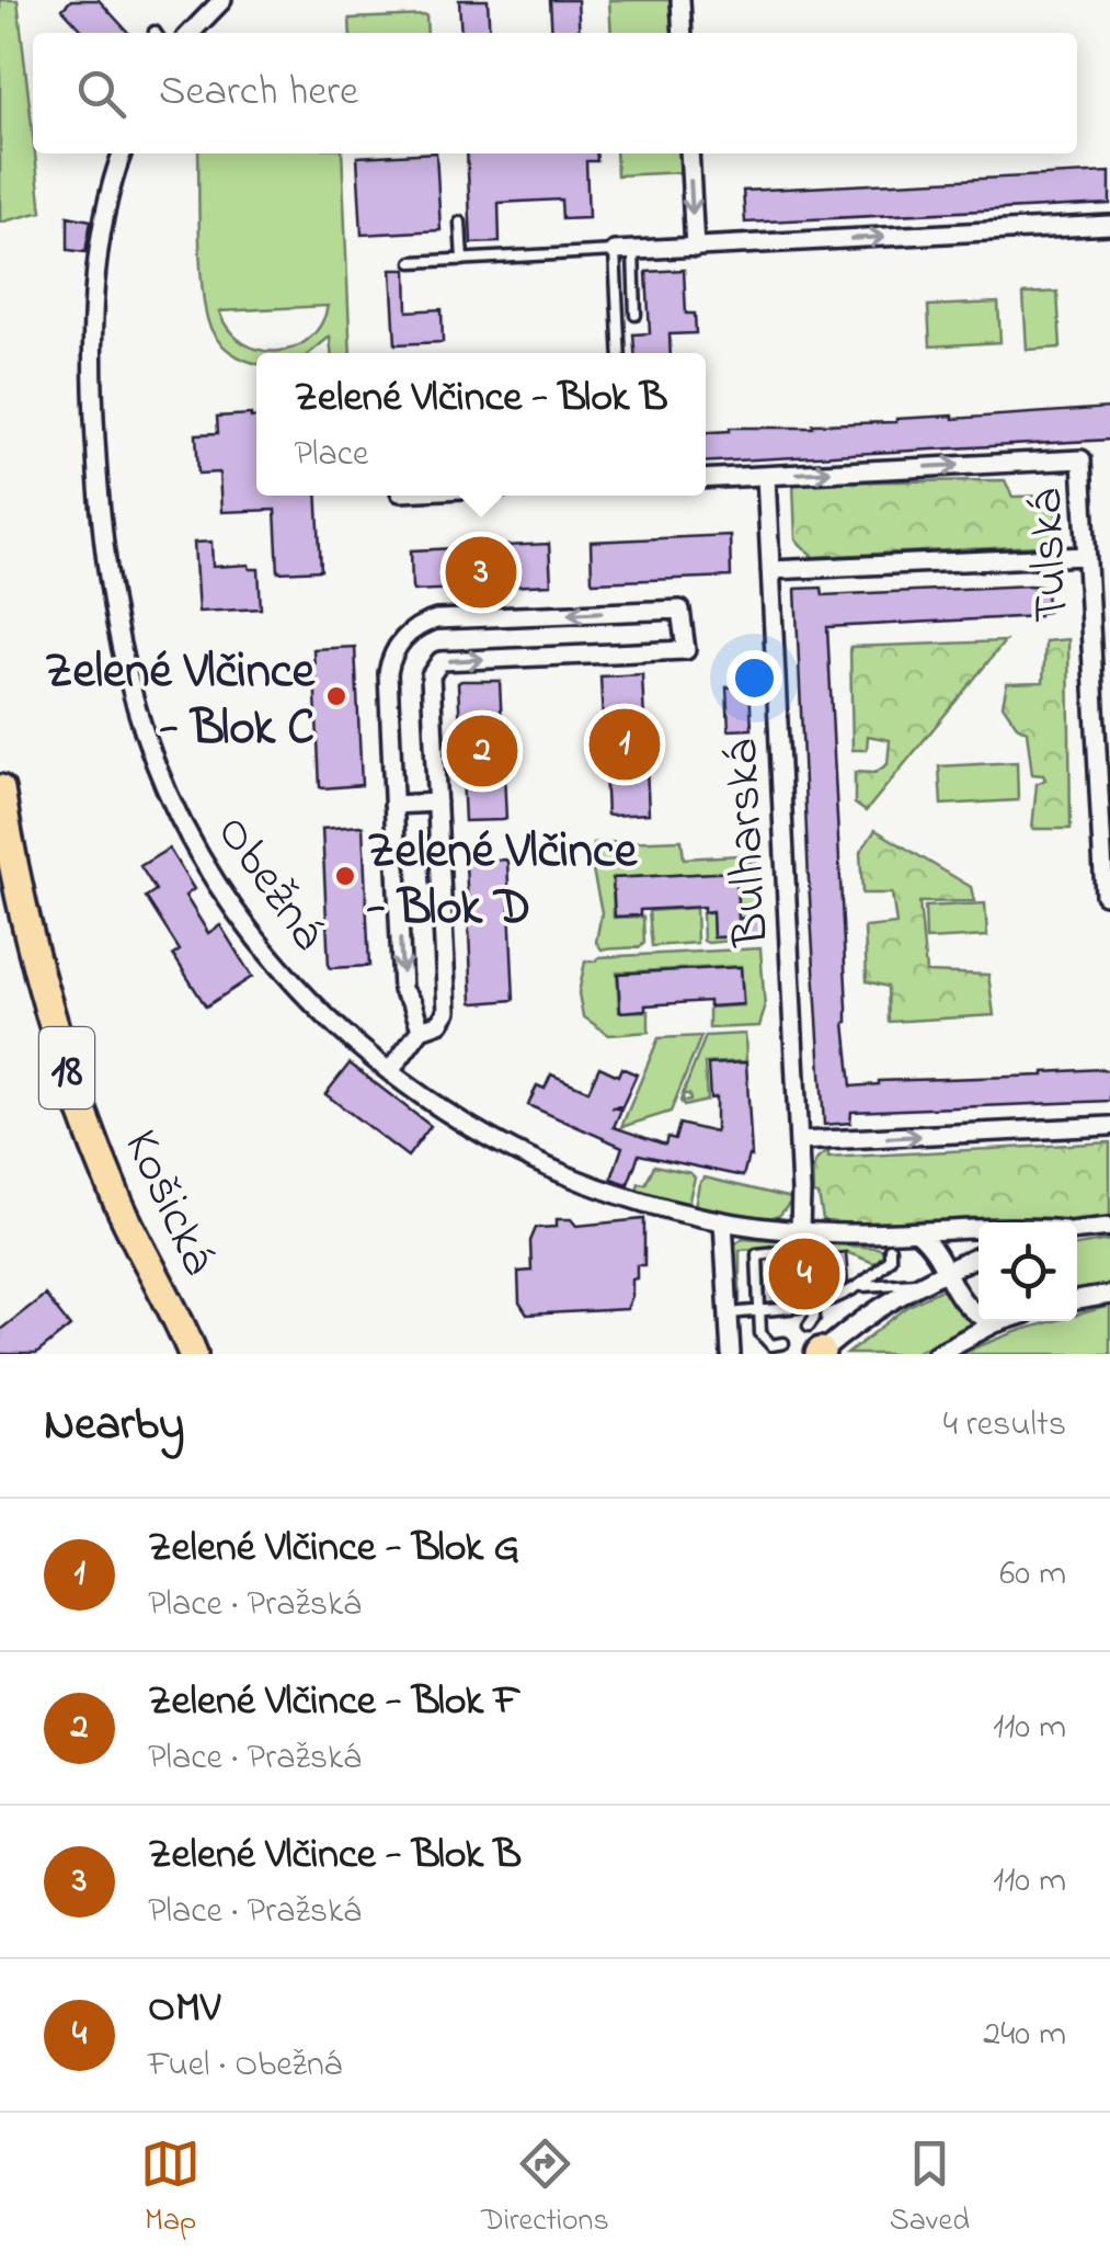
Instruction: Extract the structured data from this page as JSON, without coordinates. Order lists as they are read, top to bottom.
{
  "streets": {
    "main road": ["18", "Košická"],
    "street": ["Tulská", "Bulharská", "Obežná"]
  },
  "crossings": [
    ["Tulská", "Bulharská"],
    ["Bulharská", "Obežná"]
  ],
  "places": ["Zelené Vlčince - Blok C", "Zelené Vlčince - Blok D"],
  "page": {
    "search": "Search here",
    "popup": ["Zelené Vlčince - Blok B", "Place"],
    "pins": [
      "3",
      "1",
      "2",
      "4"
    ],
    "heading": ["Nearby", "4 results"],
    "list": [
      {
        "mark": "1",
        "name": "Zelené Vlčince - Blok G",
        "note": "Place · Pražská",
        "value": "60 m"
      },
      {
        "mark": "2",
        "name": "Zelené Vlčince - Blok F",
        "note": "Place · Pražská",
        "value": "110 m"
      },
      {
        "mark": "3",
        "name": "Zelené Vlčince - Blok B",
        "note": "Place · Pražská",
        "value": "110 m"
      },
      {
        "mark": "4",
        "name": "OMV",
        "note": "Fuel · Obežná",
        "value": "240 m"
      }
    ],
    "nav": ["Map", "Directions", "Saved"]
  }
}
